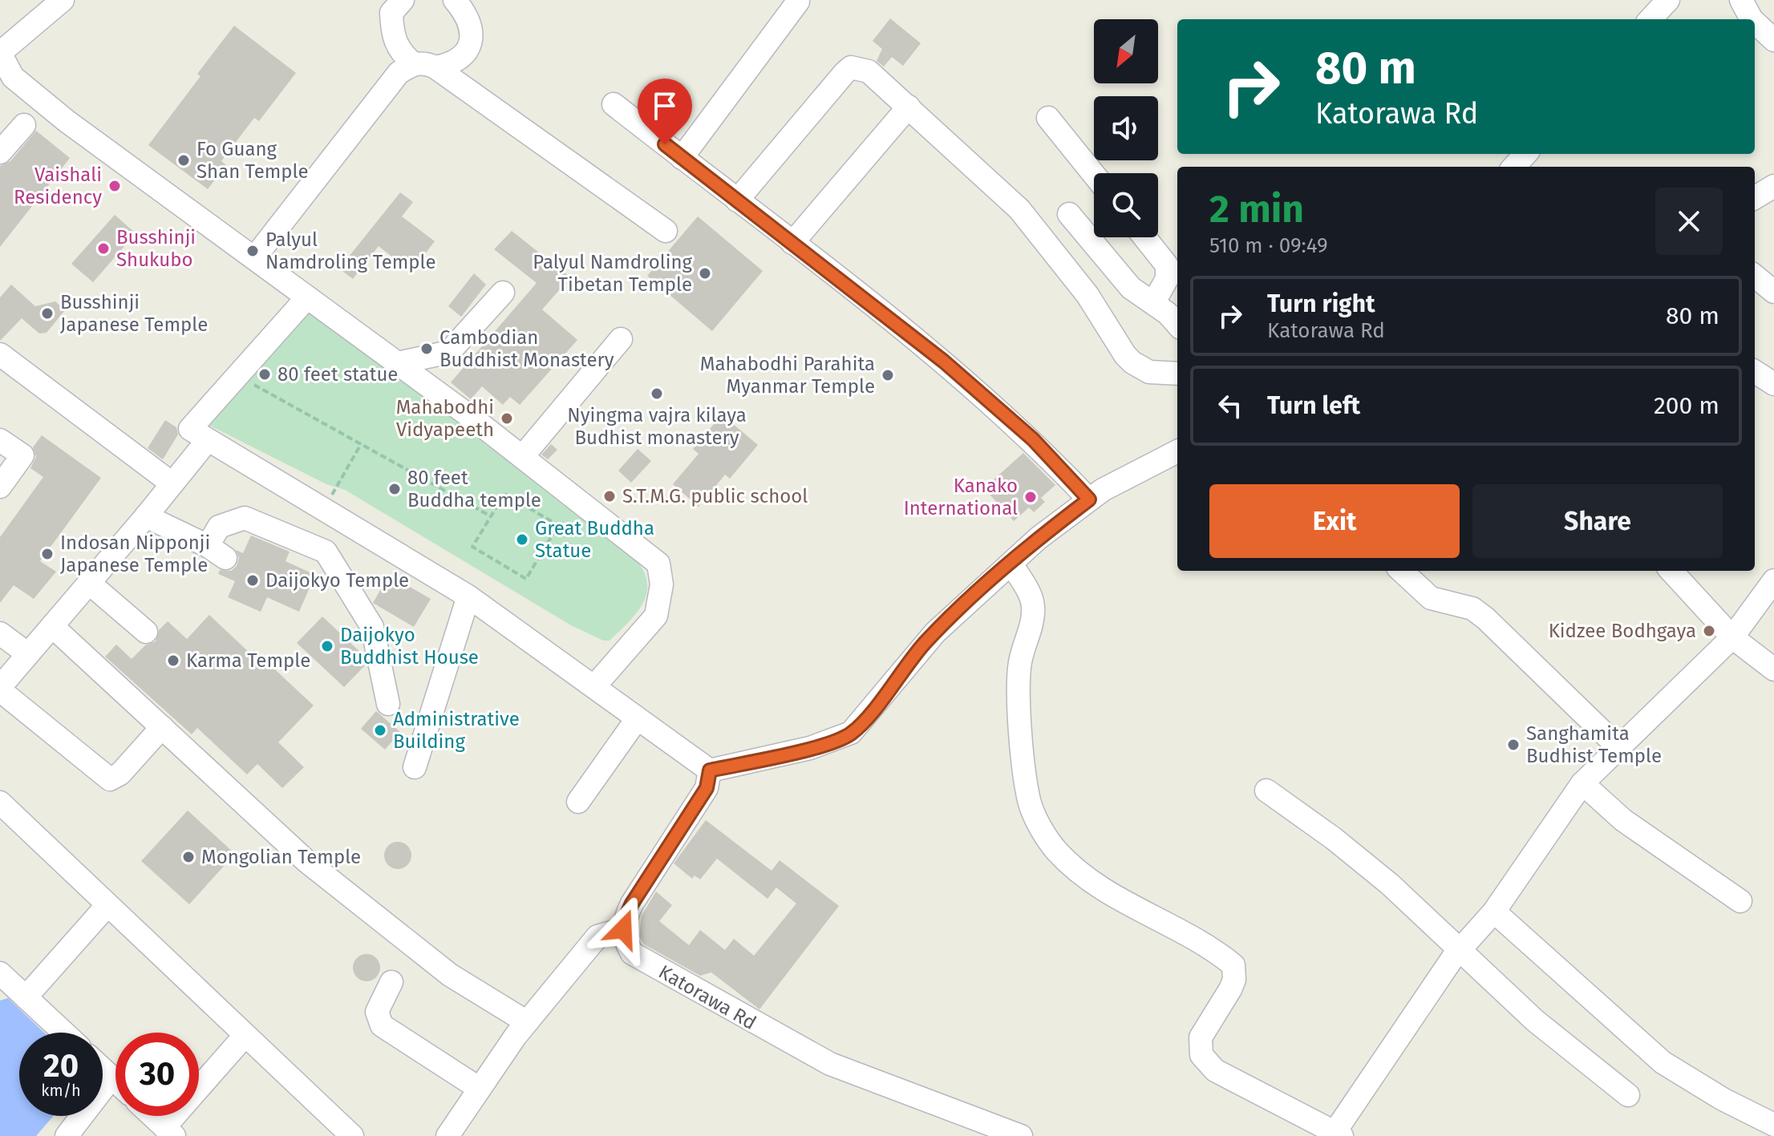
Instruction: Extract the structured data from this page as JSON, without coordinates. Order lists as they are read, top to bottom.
{
  "streets": {
    "street": ["Katorawa Rd"]
  },
  "places": [
    "Fo Guang Shan Temple",
    "Vaishali Residency",
    "Busshinji Shukubo",
    "Palyul Namdroling Temple",
    "Palyul Namdroling Tibetan Temple",
    "Busshinji Japanese Temple",
    "Cambodian Buddhist Monastery",
    "80 feet statue",
    "Mahabodhi Parahita Myanmar Temple",
    "Nyingma vajra kilaya Budhist monastery",
    "Mahabodhi Vidyapeeth",
    "80 feet Buddha temple",
    "S.T.M.G. public school",
    "Kanako International",
    "Great Buddha Statue",
    "Indosan Nipponji Japanese Temple",
    "Daijokyo Temple",
    "Kidzee Bodhgaya",
    "Daijokyo Buddhist House",
    "Karma Temple",
    "Administrative Building",
    "Sanghamita Budhist Temple",
    "Mongolian Temple"
  ],
  "north": "bottom left",
  "page": {
    "turn": ["80 m", "Katorawa Rd"],
    "heading": ["2 min", "510 m · 09:49"],
    "list": [
      {
        "name": "Turn right",
        "note": "Katorawa Rd",
        "value": "80 m"
      },
      {
        "name": "Turn left",
        "value": "200 m"
      }
    ],
    "buttons": ["Exit", "Share"],
    "speed": "20 km/h",
    "limit": "30"
  }
}
